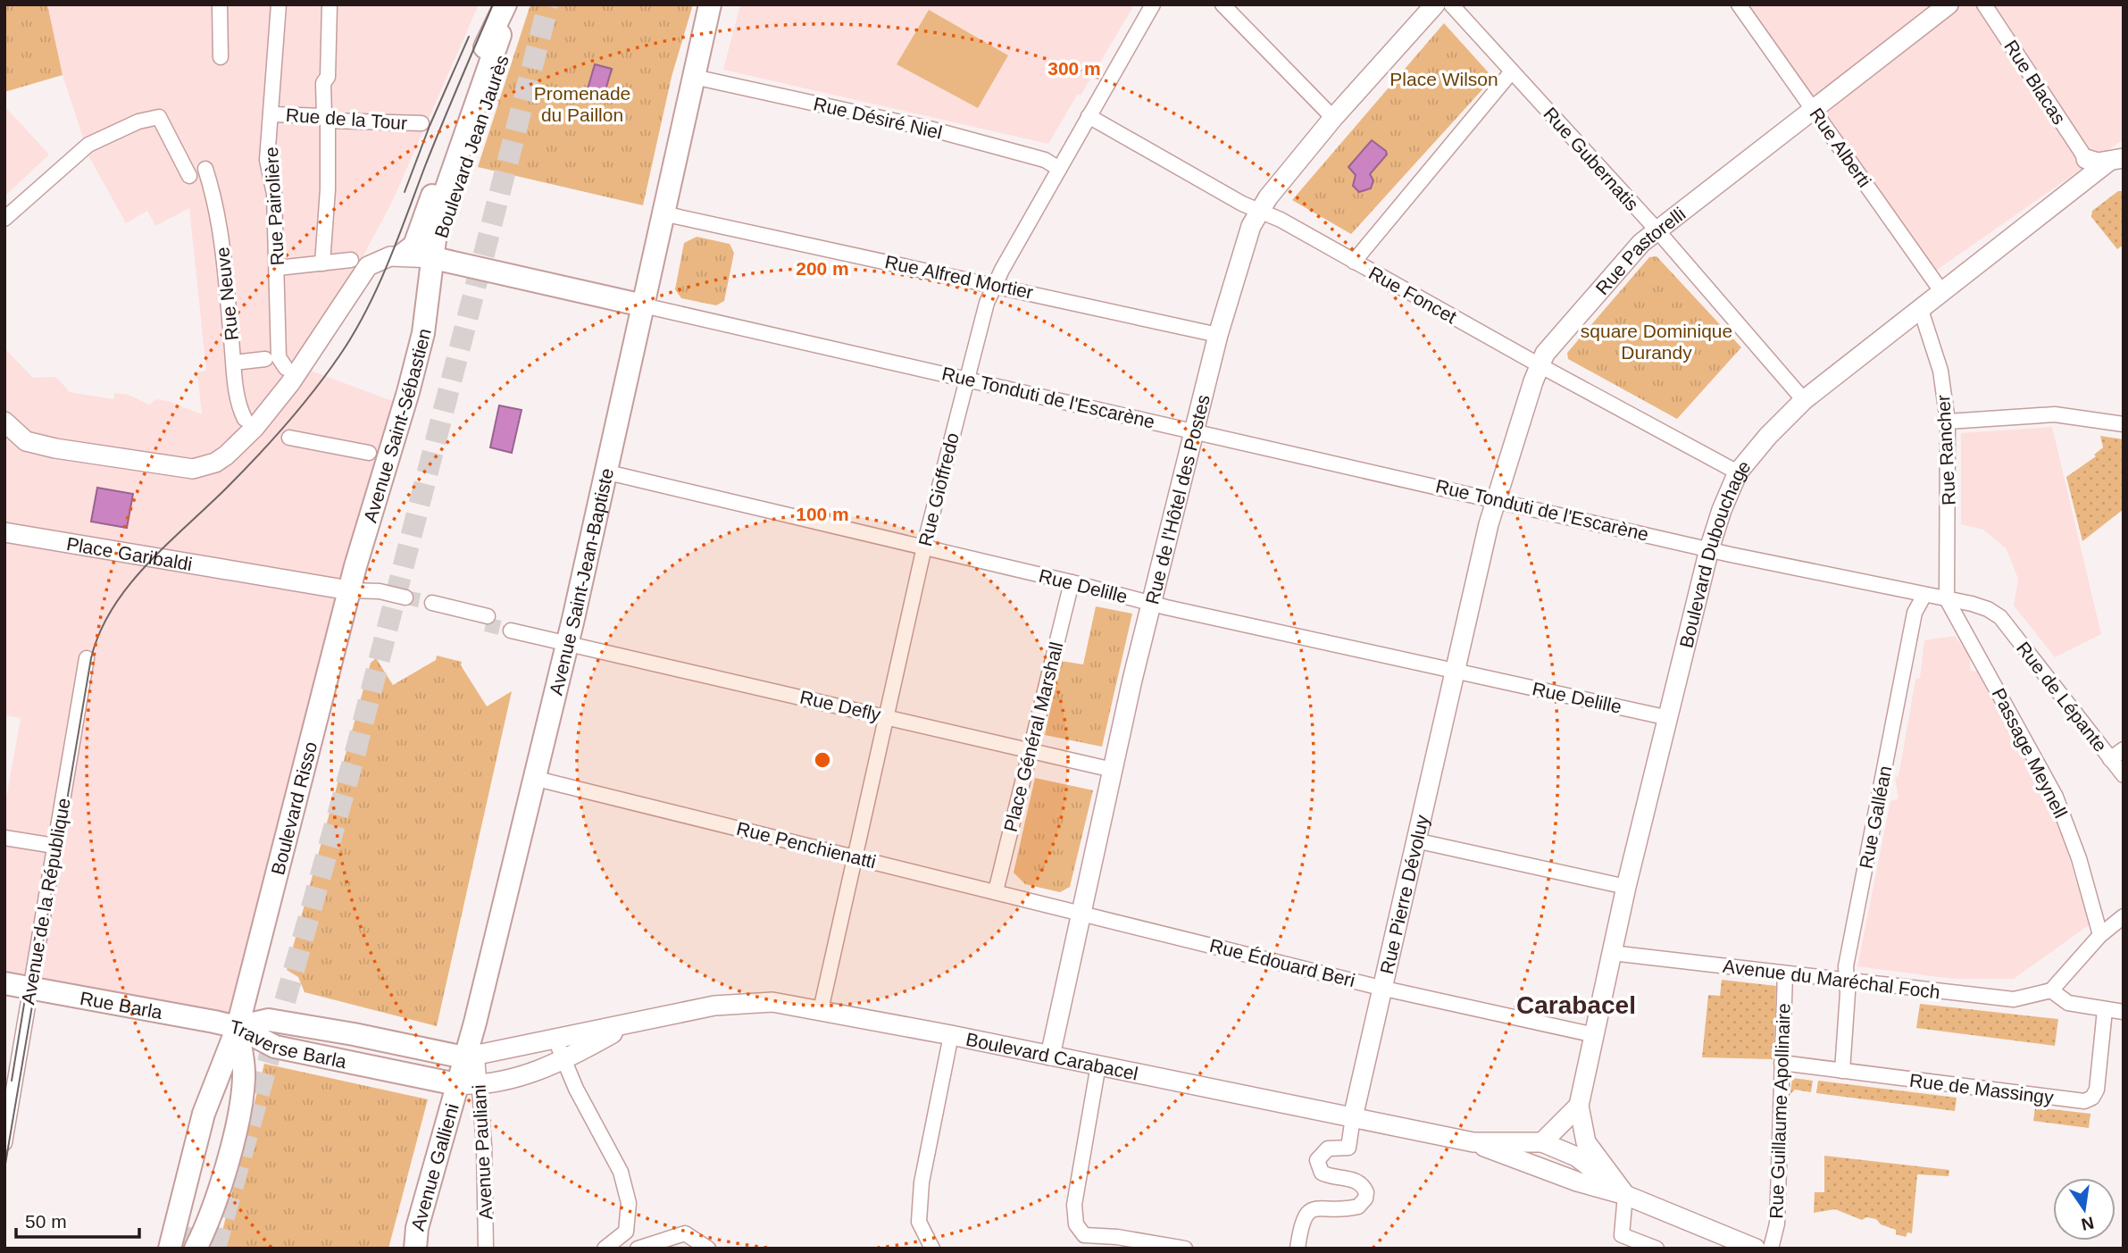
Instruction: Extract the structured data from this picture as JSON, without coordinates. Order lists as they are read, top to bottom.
{
  "streets": {
    "main road": [
      "Boulevard Jean Jaurès",
      "Rue Pastorelli",
      "Avenue Saint-Sébastien",
      "Rue de l'Hôtel des Postes",
      "Place Garibaldi",
      "Boulevard Dubouchage",
      "Avenue Saint-Jean-Baptiste",
      "Boulevard Risso",
      "Rue Pierre Dévoluy",
      "Rue Barla",
      "Traverse Barla",
      "Boulevard Carabacel",
      "Avenue Gallieni"
    ],
    "street": [
      "Rue Blacas",
      "Rue Désiré Niel",
      "Rue de la Tour",
      "Rue Alberti",
      "Rue Gubernatis",
      "Rue Pairolière",
      "Rue Alfred Mortier",
      "Rue Neuve",
      "Rue Foncet",
      "Rue Tonduti de l'Escarène",
      "Rue Rancher",
      "Rue Gioffredo",
      "Rue Delille",
      "Rue de Lépante",
      "Rue Defly",
      "Place Général Marshall",
      "Passage Meynell",
      "Rue Galléan",
      "Rue Penchienatti",
      "Avenue de la République",
      "Rue Édouard Beri",
      "Avenue du Maréchal Foch",
      "Rue de Massingy",
      "Rue Guillaume Apollinaire",
      "Avenue Pauliani"
    ]
  },
  "crossings": [
    ["Rue Blacas", "Boulevard Dubouchage"],
    ["Rue Désiré Niel", "Rue Gioffredo"],
    ["Rue Désiré Niel", "Avenue Saint-Jean-Baptiste"],
    ["Rue de la Tour", "Rue Pairolière"],
    ["Boulevard Jean Jaurès", "Avenue Saint-Sébastien"],
    ["Rue Alberti", "Rue Pastorelli"],
    ["Rue Alberti", "Boulevard Dubouchage"],
    ["Rue Gubernatis", "Rue Pastorelli"],
    ["Rue Gubernatis", "Boulevard Dubouchage"],
    ["Rue Pastorelli", "Rue Foncet"],
    ["Rue Pastorelli", "Rue Tonduti de l'Escarène"],
    ["Rue Pastorelli", "Rue Delille"],
    ["Rue Pastorelli", "Rue Pierre Dévoluy"],
    ["Rue Alfred Mortier", "Rue Gioffredo"],
    ["Rue Alfred Mortier", "Rue de l'Hôtel des Postes"],
    ["Rue Alfred Mortier", "Avenue Saint-Jean-Baptiste"],
    ["Rue Foncet", "Rue Gioffredo"],
    ["Rue Foncet", "Rue de l'Hôtel des Postes"],
    ["Rue Foncet", "Boulevard Dubouchage"],
    ["Rue Tonduti de l'Escarène", "Rue Rancher"],
    ["Rue Tonduti de l'Escarène", "Rue Gioffredo"],
    ["Rue Tonduti de l'Escarène", "Rue de l'Hôtel des Postes"],
    ["Rue Tonduti de l'Escarène", "Boulevard Dubouchage"],
    ["Rue Tonduti de l'Escarène", "Avenue Saint-Jean-Baptiste"],
    ["Rue Tonduti de l'Escarène", "Rue de Lépante"],
    ["Rue Tonduti de l'Escarène", "Passage Meynell"],
    ["Rue Tonduti de l'Escarène", "Rue Galléan"],
    ["Avenue Saint-Sébastien", "Place Garibaldi"],
    ["Avenue Saint-Sébastien", "Boulevard Risso"],
    ["Rue Rancher", "Boulevard Dubouchage"],
    ["Rue Rancher", "Passage Meynell"],
    ["Rue Gioffredo", "Rue Delille"],
    ["Rue Gioffredo", "Rue Defly"],
    ["Rue Gioffredo", "Rue Penchienatti"],
    ["Rue Gioffredo", "Boulevard Carabacel"],
    ["Rue de l'Hôtel des Postes", "Rue Delille"],
    ["Rue de l'Hôtel des Postes", "Rue Defly"],
    ["Rue de l'Hôtel des Postes", "Rue Penchienatti"],
    ["Rue de l'Hôtel des Postes", "Rue Édouard Beri"],
    ["Rue de l'Hôtel des Postes", "Boulevard Carabacel"],
    ["Place Garibaldi", "Boulevard Risso"],
    ["Boulevard Dubouchage", "Rue Delille"],
    ["Boulevard Dubouchage", "Rue Édouard Beri"],
    ["Boulevard Dubouchage", "Avenue du Maréchal Foch"],
    ["Boulevard Dubouchage", "Boulevard Carabacel"],
    ["Avenue Saint-Jean-Baptiste", "Rue Delille"],
    ["Avenue Saint-Jean-Baptiste", "Rue Defly"],
    ["Avenue Saint-Jean-Baptiste", "Rue Penchienatti"],
    ["Avenue Saint-Jean-Baptiste", "Traverse Barla"],
    ["Avenue Saint-Jean-Baptiste", "Boulevard Carabacel"],
    ["Avenue Saint-Jean-Baptiste", "Avenue Pauliani"],
    ["Avenue Saint-Jean-Baptiste", "Avenue Gallieni"],
    ["Rue Delille", "Place Général Marshall"],
    ["Rue Delille", "Rue Pierre Dévoluy"],
    ["Rue Defly", "Place Général Marshall"],
    ["Place Général Marshall", "Rue Penchienatti"],
    ["Boulevard Risso", "Rue Barla"],
    ["Boulevard Risso", "Traverse Barla"],
    ["Rue Galléan", "Avenue du Maréchal Foch"],
    ["Rue Galléan", "Rue de Massingy"],
    ["Rue Penchienatti", "Rue Édouard Beri"],
    ["Rue Pierre Dévoluy", "Rue Édouard Beri"],
    ["Rue Pierre Dévoluy", "Boulevard Carabacel"],
    ["Avenue de la République", "Rue Barla"],
    ["Avenue du Maréchal Foch", "Rue Guillaume Apollinaire"],
    ["Rue Barla", "Traverse Barla"],
    ["Traverse Barla", "Boulevard Carabacel"],
    ["Traverse Barla", "Avenue Pauliani"],
    ["Traverse Barla", "Avenue Gallieni"],
    ["Boulevard Carabacel", "Avenue Pauliani"],
    ["Rue de Massingy", "Rue Guillaume Apollinaire"]
  ],
  "districts": ["Carabacel"],
  "parks": ["Place Wilson", "Promenade du Paillon", "square Dominique Durandy"],
  "scale_bar": "50 m",
  "north": "bottom",
  "rings": ["300 m", "200 m", "100 m"]
}
